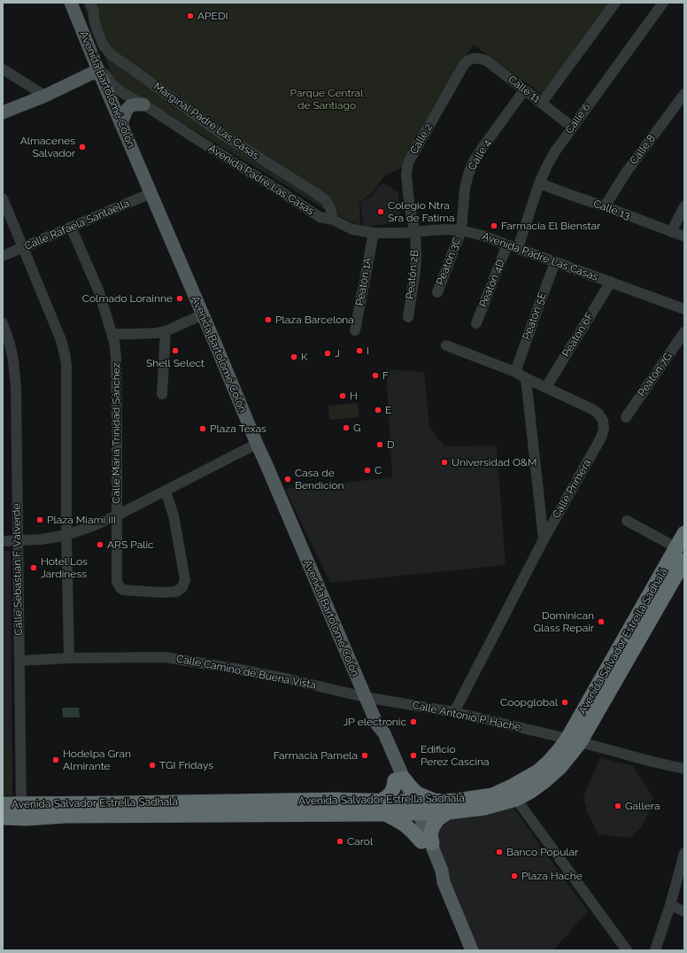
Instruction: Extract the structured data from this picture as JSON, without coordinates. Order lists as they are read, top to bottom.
{
  "streets": {
    "highway": ["Avenida Salvador Estrella Sadhalá"],
    "main road": ["Avenida Bartolomé Colón"],
    "street": [
      "Calle 11",
      "Calle 6",
      "Marginal Padre Las Casas",
      "Calle 2",
      "Calle 8",
      "Calle 4",
      "Avenida Padre Las Casas",
      "Calle 13",
      "Calle Rafaela Santaella",
      "Peatón 3C",
      "Peatón 2B",
      "Peatón 1A",
      "Peatón 4D",
      "Peatón 5E",
      "Peatón 6F",
      "Peatón 7G",
      "Calle María Trinidad Sánchez",
      "Calle Primera",
      "Calle Sebastián F. Valverde",
      "Calle Camino de Buena Vista",
      "Calle Antonio P. Hache"
    ]
  },
  "crossings": [
    ["Avenida Bartolomé Colón", "Avenida Padre Las Casas"],
    ["Avenida Bartolomé Colón", "Calle Rafaela Santaella"],
    ["Avenida Bartolomé Colón", "Avenida Salvador Estrella Sadhalá"],
    ["Avenida Bartolomé Colón", "Calle Camino de Buena Vista"],
    ["Avenida Bartolomé Colón", "Calle Antonio P. Hache"],
    ["Calle 11", "Calle 6"],
    ["Calle 11", "Calle 2"],
    ["Calle 11", "Calle 4"],
    ["Calle 6", "Avenida Padre Las Casas"],
    ["Calle 6", "Calle 13"],
    ["Calle 6", "Peatón 4D"],
    ["Marginal Padre Las Casas", "Avenida Padre Las Casas"],
    ["Calle 2", "Avenida Padre Las Casas"],
    ["Calle 2", "Peatón 2B"],
    ["Calle 8", "Calle 13"],
    ["Calle 4", "Avenida Padre Las Casas"],
    ["Calle 4", "Peatón 3C"],
    ["Avenida Padre Las Casas", "Peatón 3C"],
    ["Avenida Padre Las Casas", "Peatón 2B"],
    ["Avenida Padre Las Casas", "Peatón 1A"],
    ["Avenida Padre Las Casas", "Peatón 4D"],
    ["Avenida Padre Las Casas", "Peatón 5E"],
    ["Avenida Padre Las Casas", "Peatón 6F"],
    ["Calle Rafaela Santaella", "Calle María Trinidad Sánchez"],
    ["Peatón 5E", "Calle Primera"],
    ["Peatón 6F", "Calle Primera"],
    ["Calle Primera", "Calle Antonio P. Hache"],
    ["Calle Sebastián F. Valverde", "Avenida Salvador Estrella Sadhalá"],
    ["Calle Sebastián F. Valverde", "Calle Camino de Buena Vista"],
    ["Avenida Salvador Estrella Sadhalá", "Calle Antonio P. Hache"],
    ["Calle Camino de Buena Vista", "Calle Antonio P. Hache"]
  ],
  "parks": ["Parque Central de Santiago"],
  "places": [
    "APEDI",
    "Almacenes Salvador",
    "Colegio Ntra Sra de Fatima",
    "Farmacia El Bienstar",
    "Colmado Lorainne",
    "Plaza Barcelona",
    "Shell Select",
    "I",
    "J",
    "K",
    "F",
    "H",
    "E",
    "G",
    "Plaza Texas",
    "D",
    "Universidad O&M",
    "C",
    "Casa de Bendicion",
    "Plaza Miami III",
    "ARS Palic",
    "Hotel Los Jardiness",
    "Dominican Glass Repair",
    "Coopglobal",
    "JP electronic",
    "Farmacia Pamela",
    "Edificio Perez Cascina",
    "Hodelpa Gran Almirante",
    "TGI Fridays",
    "Gallera",
    "Carol",
    "Banco Popular",
    "Plaza Hache"
  ]
}
